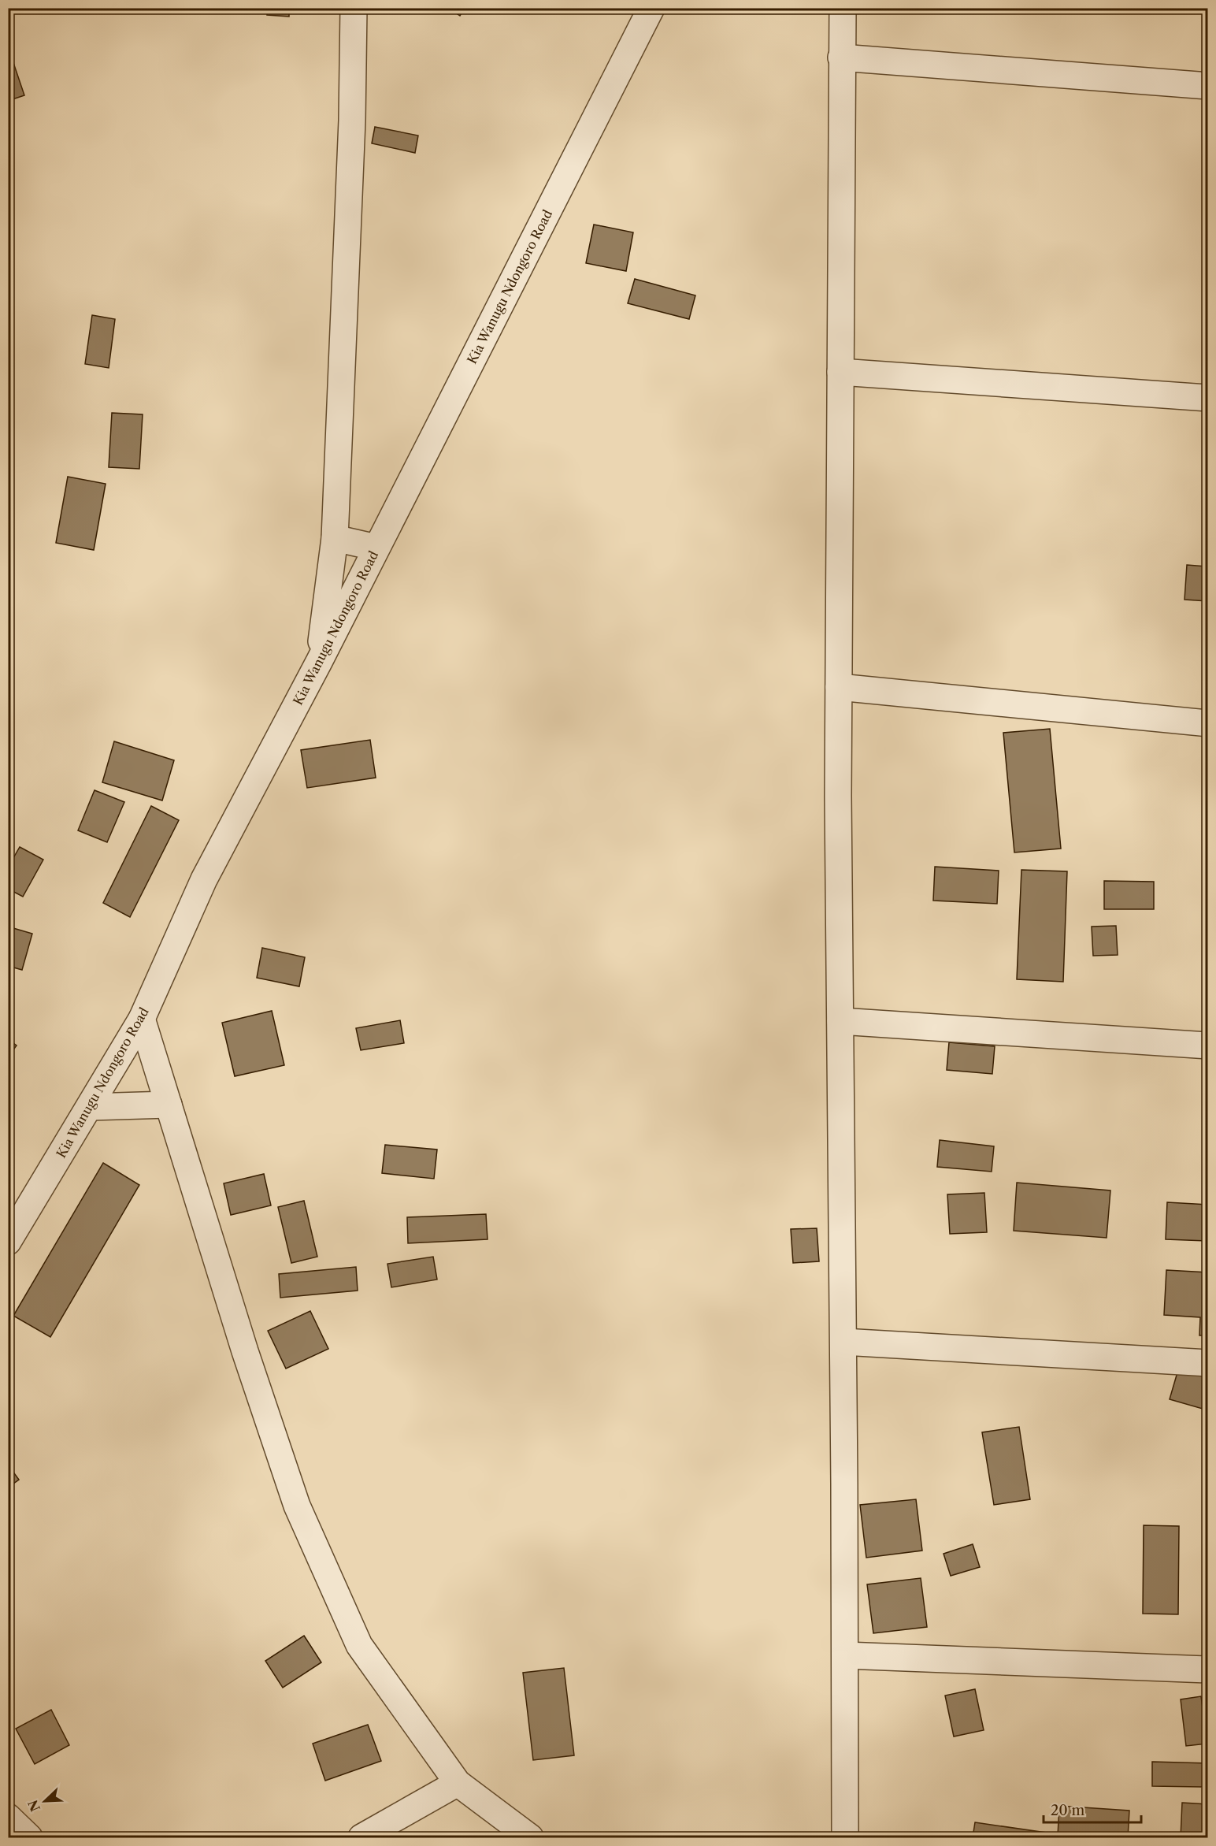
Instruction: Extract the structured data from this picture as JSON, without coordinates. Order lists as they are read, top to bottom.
{
  "streets": {
    "street": ["Kia Wanugu Ndongoro Road"]
  },
  "scale_bar": "20 m",
  "north": "bottom left"
}
